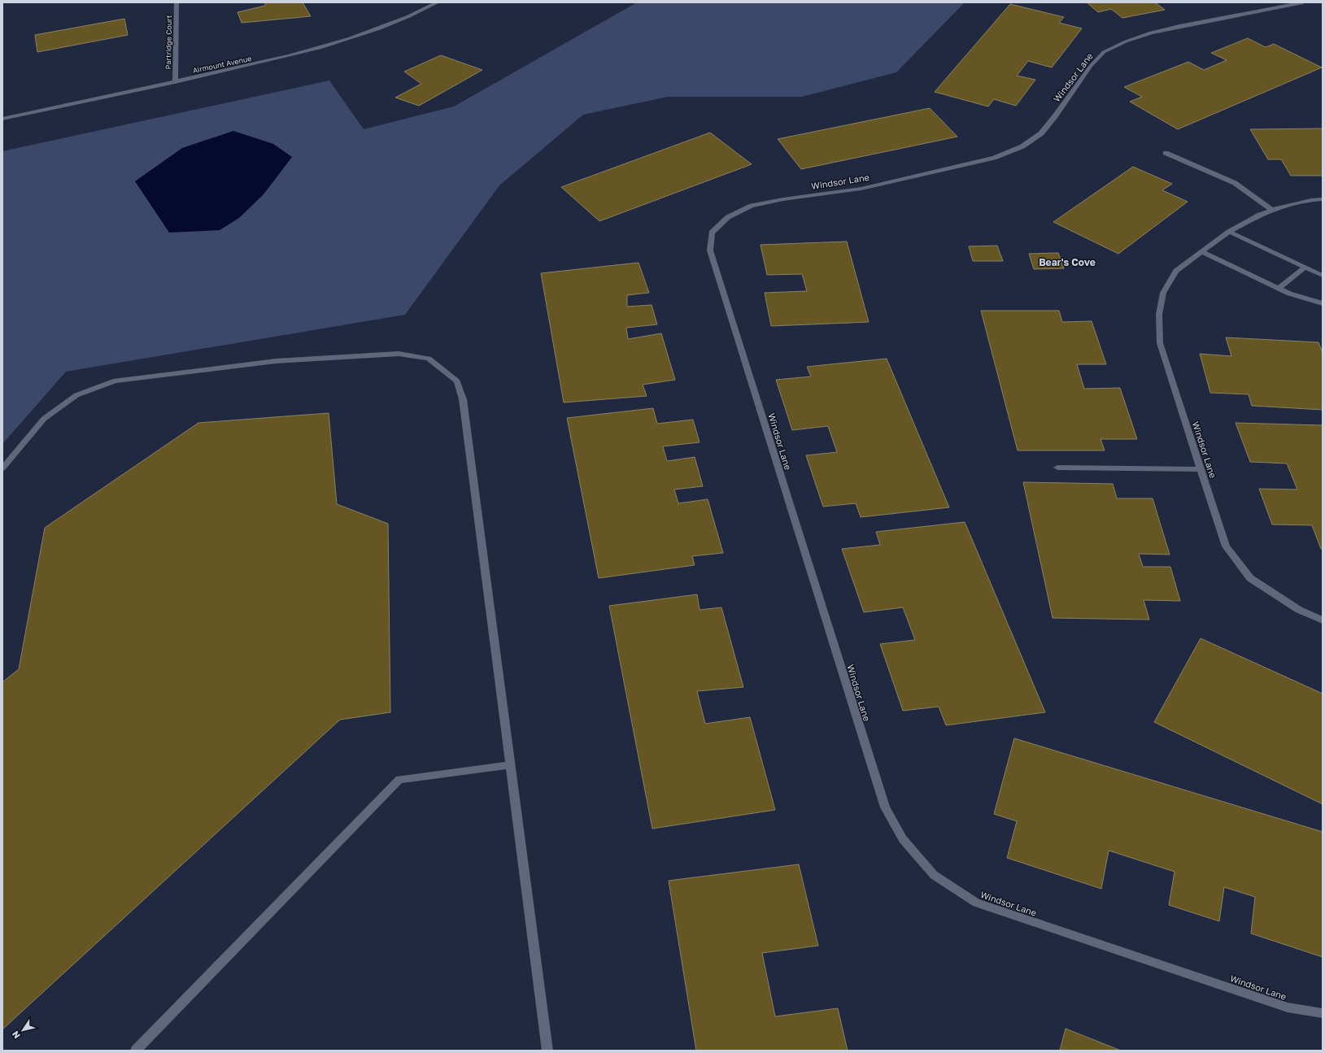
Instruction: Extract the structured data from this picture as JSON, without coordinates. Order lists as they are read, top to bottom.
{
  "streets": {
    "street": ["Partridge Court", "Airmount Avenue", "Windsor Lane"]
  },
  "crossings": [
    ["Partridge Court", "Airmount Avenue"]
  ],
  "districts": ["Bear's Cove"],
  "north": "bottom left"
}
